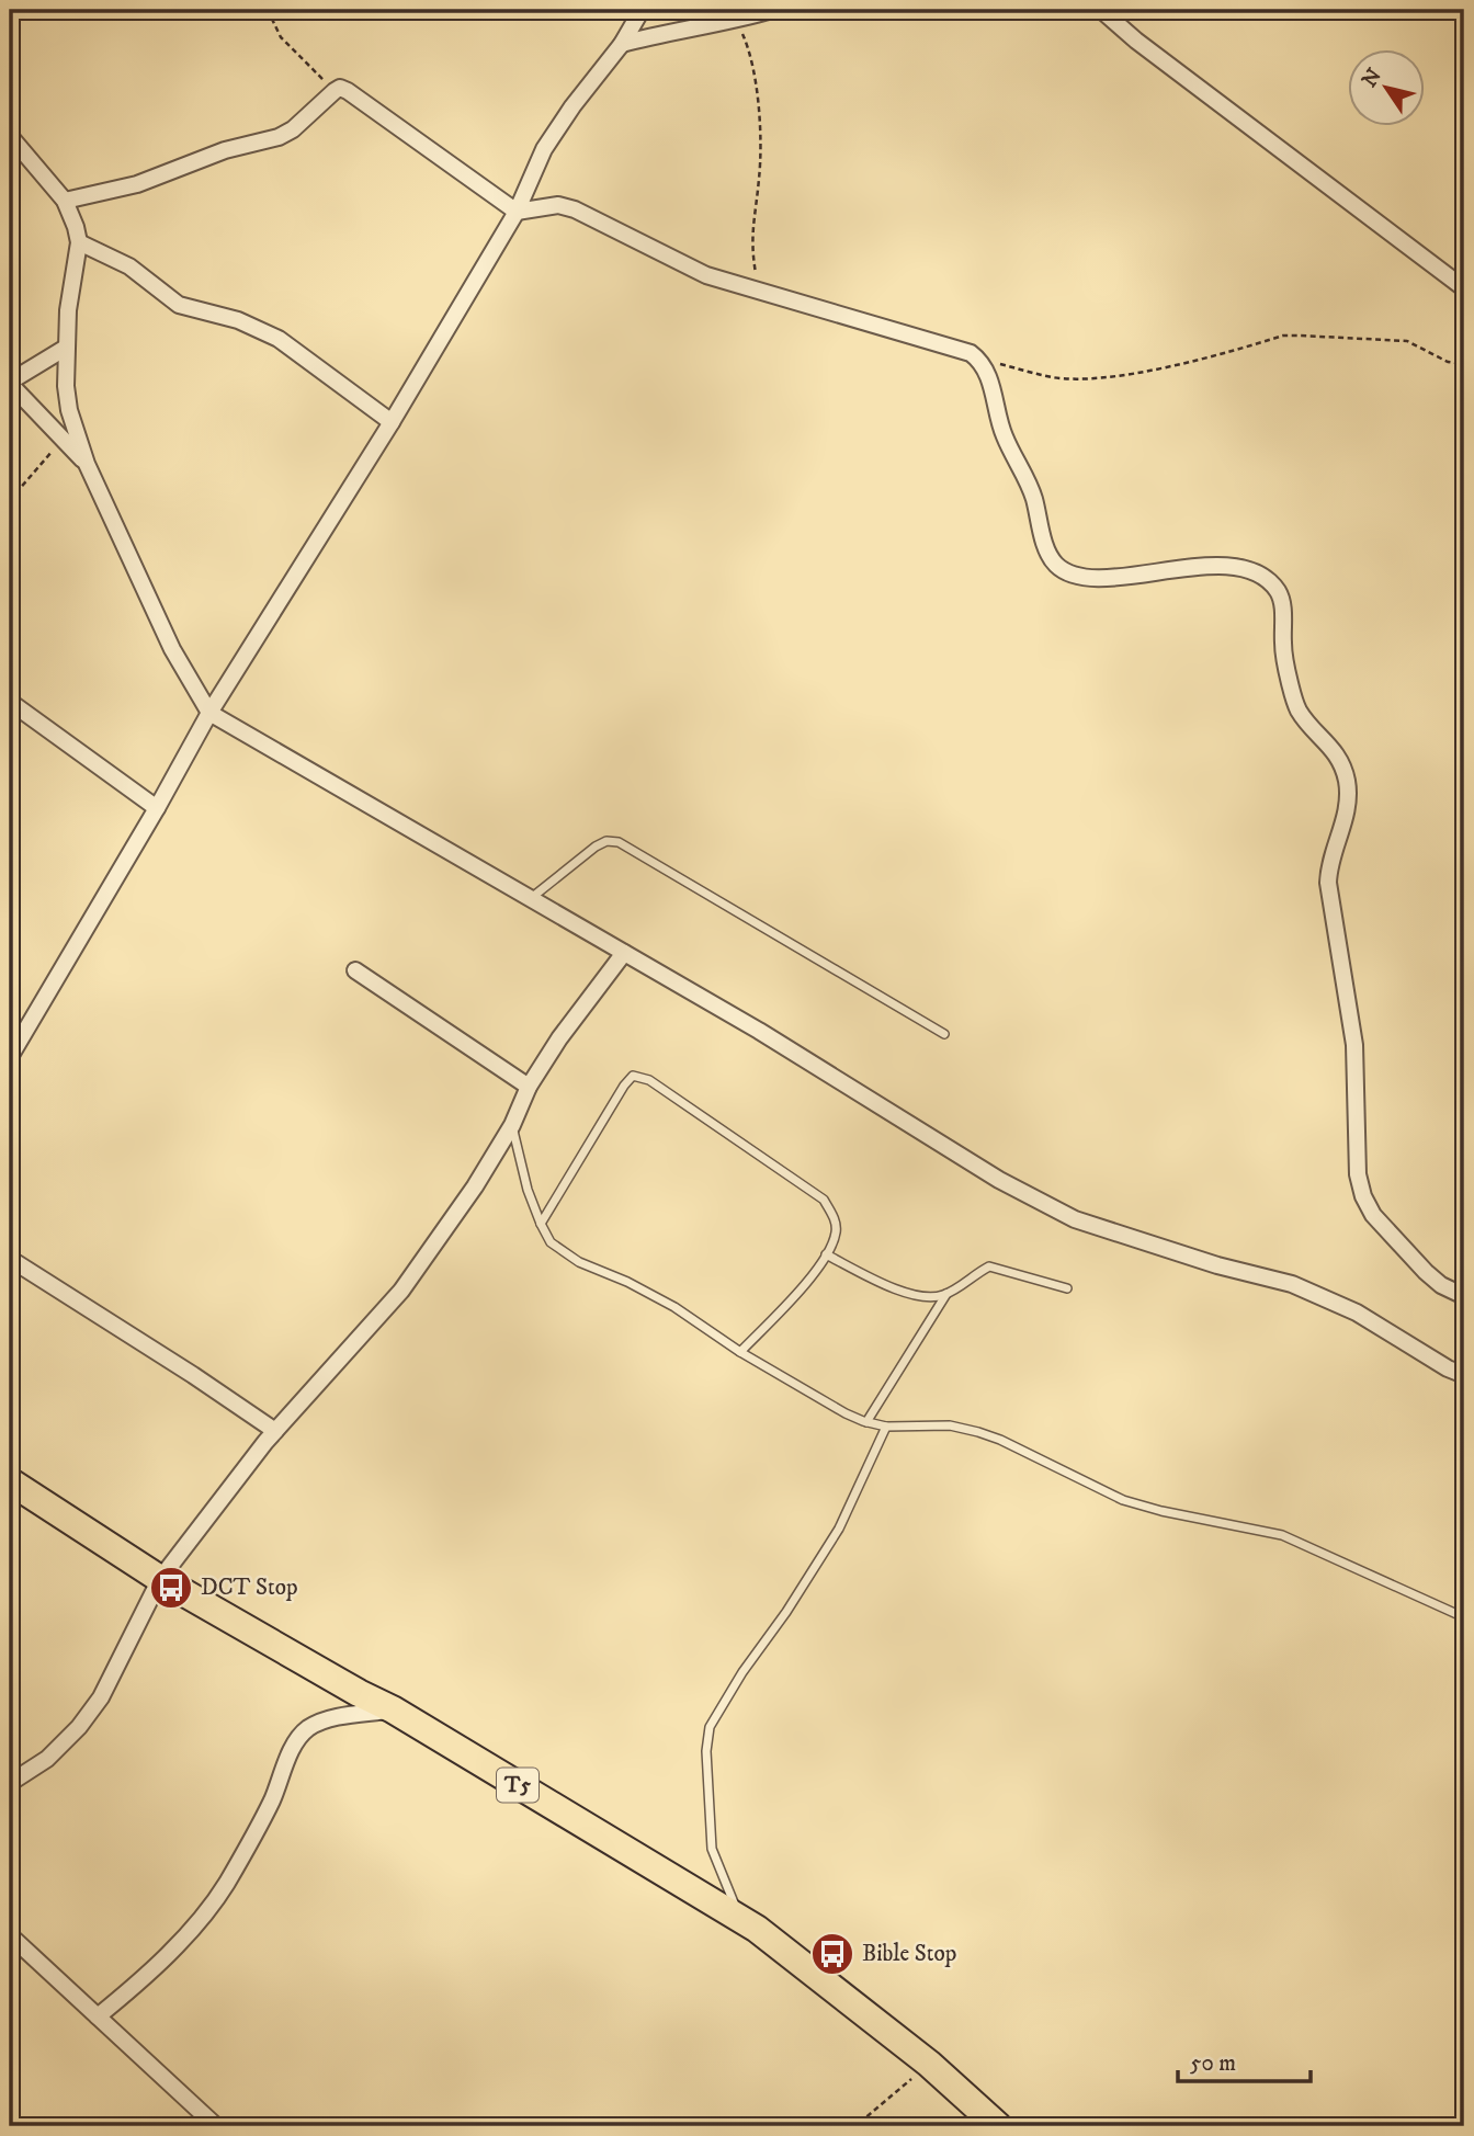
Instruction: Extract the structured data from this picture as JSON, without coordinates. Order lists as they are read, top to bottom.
{
  "streets": {
    "highway": ["T5"]
  },
  "places": {
    "bus stop": ["DCT Stop", "Bible Stop"]
  },
  "scale_bar": "50 m",
  "north": "top left"
}
